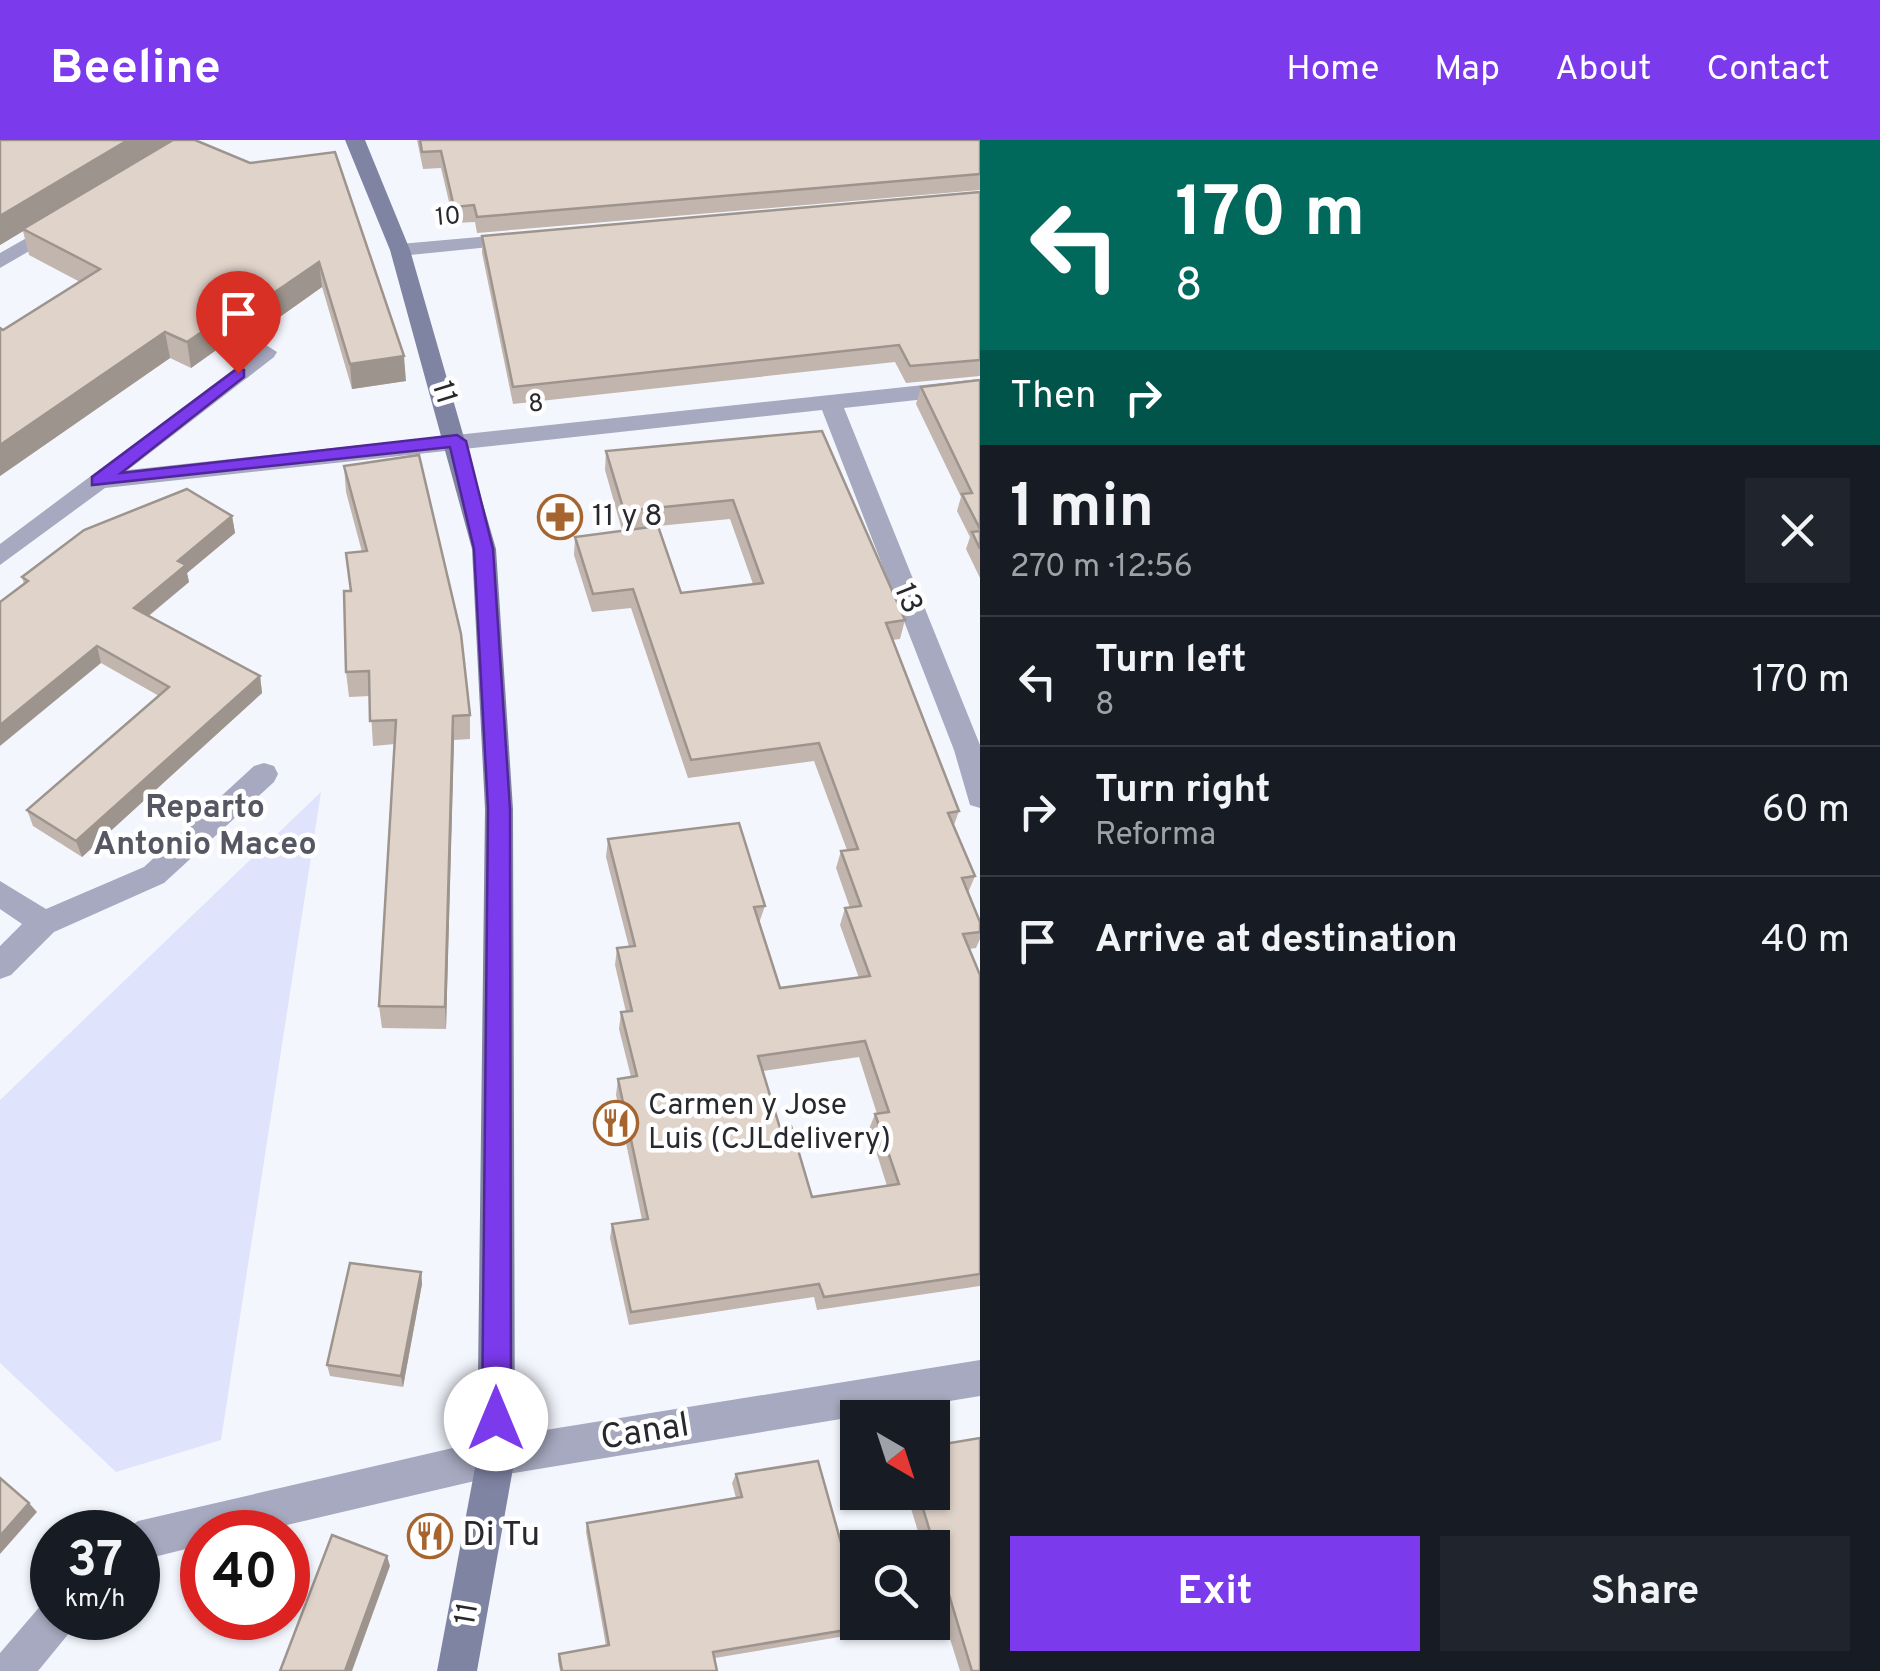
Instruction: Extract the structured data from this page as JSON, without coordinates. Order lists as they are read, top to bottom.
{
  "streets": {
    "street": [
      "10",
      "11",
      "8",
      "13",
      "Canal"
    ]
  },
  "crossings": [
    ["10", "11"],
    ["11", "8"],
    ["11", "Canal"],
    ["8", "13"]
  ],
  "districts": ["Reparto Antonio Maceo"],
  "places": {
    "pharmacy": ["11 y 8"],
    "restaurant": ["Carmen y Jose Luis (CJLdelivery)", "Di Tu"]
  },
  "north": "bottom right",
  "page": {
    "header": "Beeline",
    "nav": [
      "Home",
      "Map",
      "About",
      "Contact"
    ],
    "turn": ["170 m", "8"],
    "then": "Then",
    "heading": ["1 min", "270 m · 12:56"],
    "list": [
      {
        "name": "Turn left",
        "note": "8",
        "value": "170 m"
      },
      {
        "name": "Turn right",
        "note": "Reforma",
        "value": "60 m"
      },
      {
        "name": "Arrive at destination",
        "value": "40 m"
      }
    ],
    "speed": "37 km/h",
    "limit": "40",
    "buttons": ["Exit", "Share"]
  }
}
